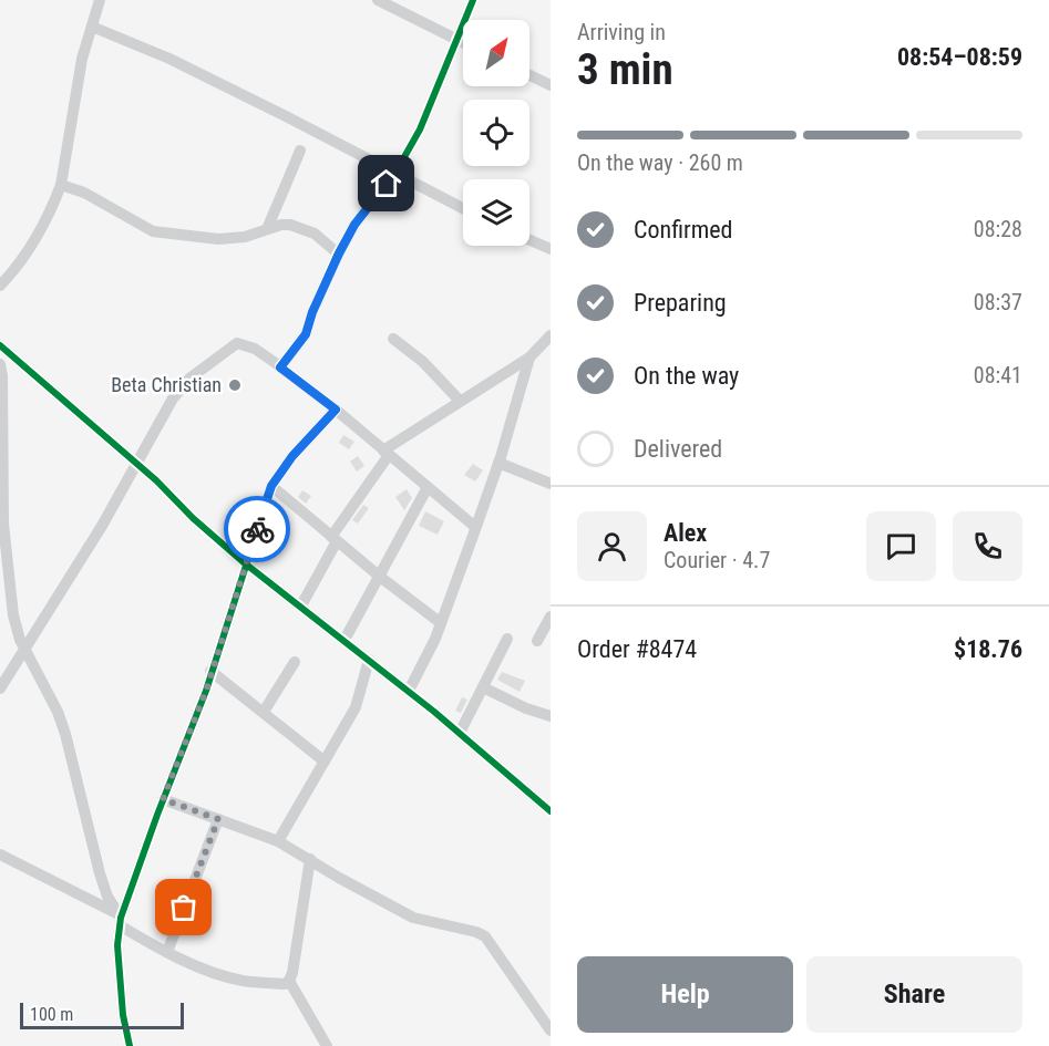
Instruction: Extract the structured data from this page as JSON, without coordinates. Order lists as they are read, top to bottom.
{
  "places": ["Beta Christian"],
  "scale_bar": "100 m",
  "north": "top right",
  "page": {
    "heading": ["3 min", "Arriving in", "08:54–08:59"],
    "panel": [
      "Alex",
      "Courier · 4.7",
      "Order #8474",
      "$18.76"
    ],
    "bar": "On the way · 260 m",
    "list": [
      ["Confirmed", "08:28"],
      ["Preparing", "08:37"],
      ["On the way", "08:41"],
      "Delivered"
    ],
    "buttons": ["Help", "Share"],
    "scale": "100 m"
  }
}
